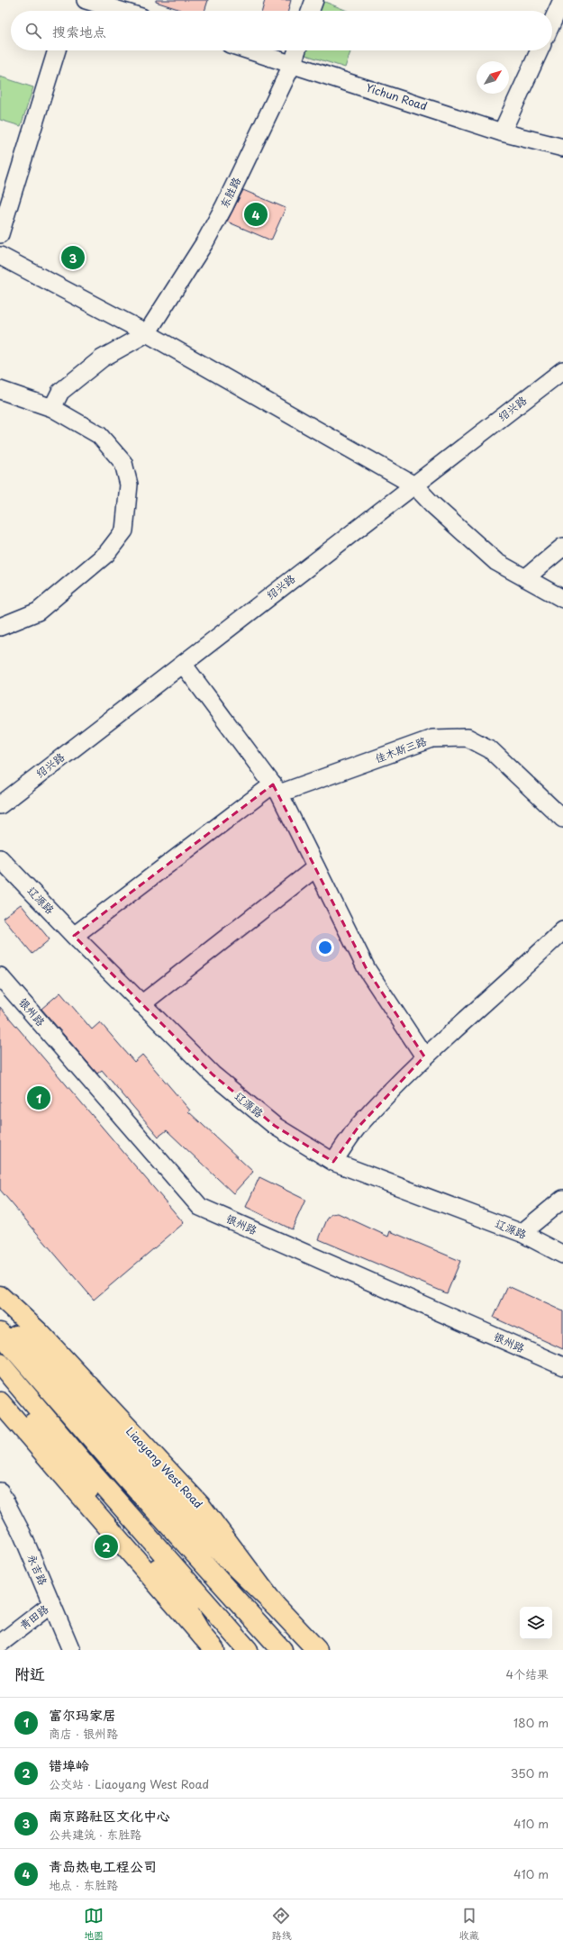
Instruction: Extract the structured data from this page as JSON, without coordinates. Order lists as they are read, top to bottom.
{
  "streets": {
    "main road": ["Liaoyang West Road"],
    "street": [
      "Yichun Road",
      "东胜路",
      "绍兴路",
      "佳木斯三路",
      "辽源路",
      "银州路",
      "永吉路",
      "青田路"
    ]
  },
  "crossings": [
    ["Yichun Road", "东胜路"],
    ["佳木斯三路", "辽源路"],
    ["永吉路", "青田路"]
  ],
  "north": "top right",
  "page": {
    "search": "搜索地点",
    "pins": [
      "4",
      "3",
      "1",
      "2"
    ],
    "heading": ["附近", "4个结果"],
    "list": [
      {
        "mark": "1",
        "name": "富尔玛家居",
        "note": "商店 · 银州路",
        "value": "180 m"
      },
      {
        "mark": "2",
        "name": "错埠岭",
        "note": "公交站 · Liaoyang West Road",
        "value": "350 m"
      },
      {
        "mark": "3",
        "name": "南京路社区文化中心",
        "note": "公共建筑 · 东胜路",
        "value": "410 m"
      },
      {
        "mark": "4",
        "name": "青岛热电工程公司",
        "note": "地点 · 东胜路",
        "value": "410 m"
      }
    ],
    "nav": ["地图", "路线", "收藏"]
  }
}
